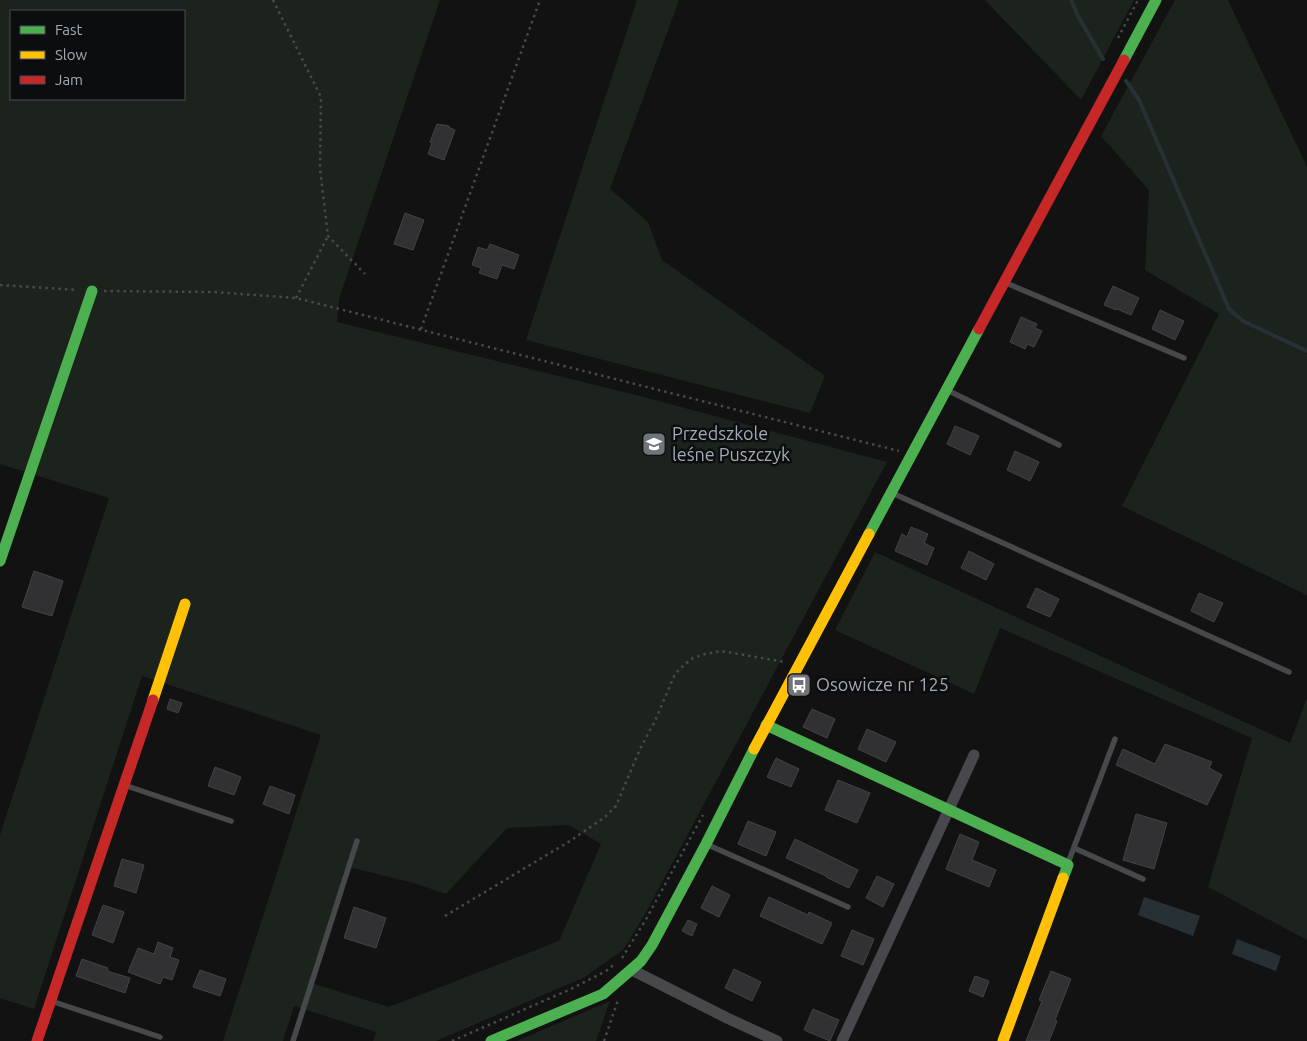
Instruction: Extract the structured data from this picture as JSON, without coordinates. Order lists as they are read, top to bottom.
{
  "places": {
    "school or university": ["Przedszkole leśne Puszczyk"],
    "bus stop": ["Osowicze nr 125"]
  },
  "legend": ["Fast", "Slow", "Jam"]
}
